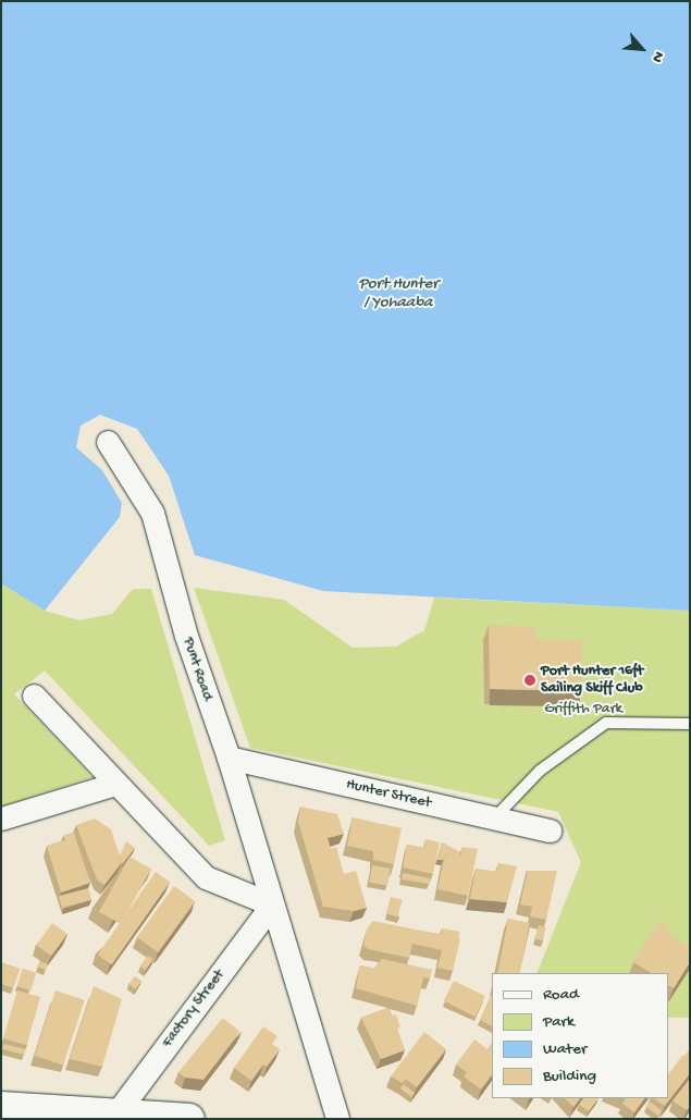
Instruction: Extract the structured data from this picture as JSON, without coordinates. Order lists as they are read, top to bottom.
{
  "streets": {
    "street": ["Punt Road", "Hunter Street", "Factory Street"]
  },
  "crossings": [
    ["Punt Road", "Hunter Street"],
    ["Punt Road", "Factory Street"]
  ],
  "water": ["Port Hunter / Yohaaba"],
  "parks": ["Griffith Park"],
  "places": ["Port Hunter 16ft Sailing Skiff Club"],
  "legend": [
    "Road",
    "Park",
    "Water",
    "Building"
  ],
  "north": "bottom right"
}
